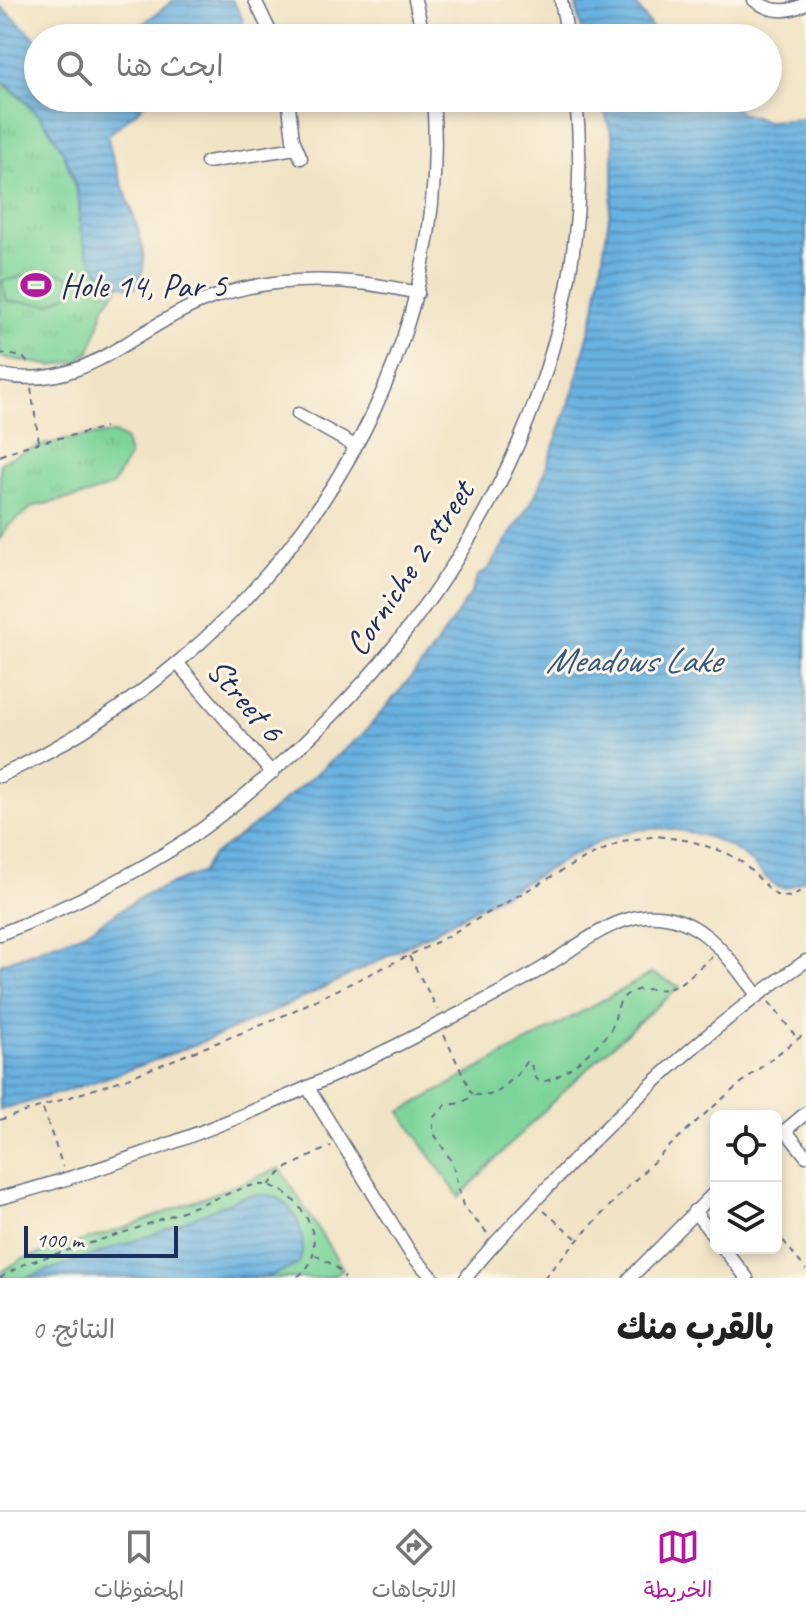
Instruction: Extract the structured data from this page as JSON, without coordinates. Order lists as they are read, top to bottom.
{
  "streets": {
    "street": ["Corniche 2 street", "Street 6"]
  },
  "crossings": [
    ["Corniche 2 street", "Street 6"]
  ],
  "water": ["Meadows Lake"],
  "places": {
    "sports": ["Hole 14, Par 5"]
  },
  "scale_bar": "100 m",
  "page": {
    "search": "ابحث هنا",
    "scale": "100 m",
    "heading": ["بالقرب منك", "النتائج: 0"],
    "nav": ["الخريطة", "الاتجاهات", "المحفوظات"]
  }
}
